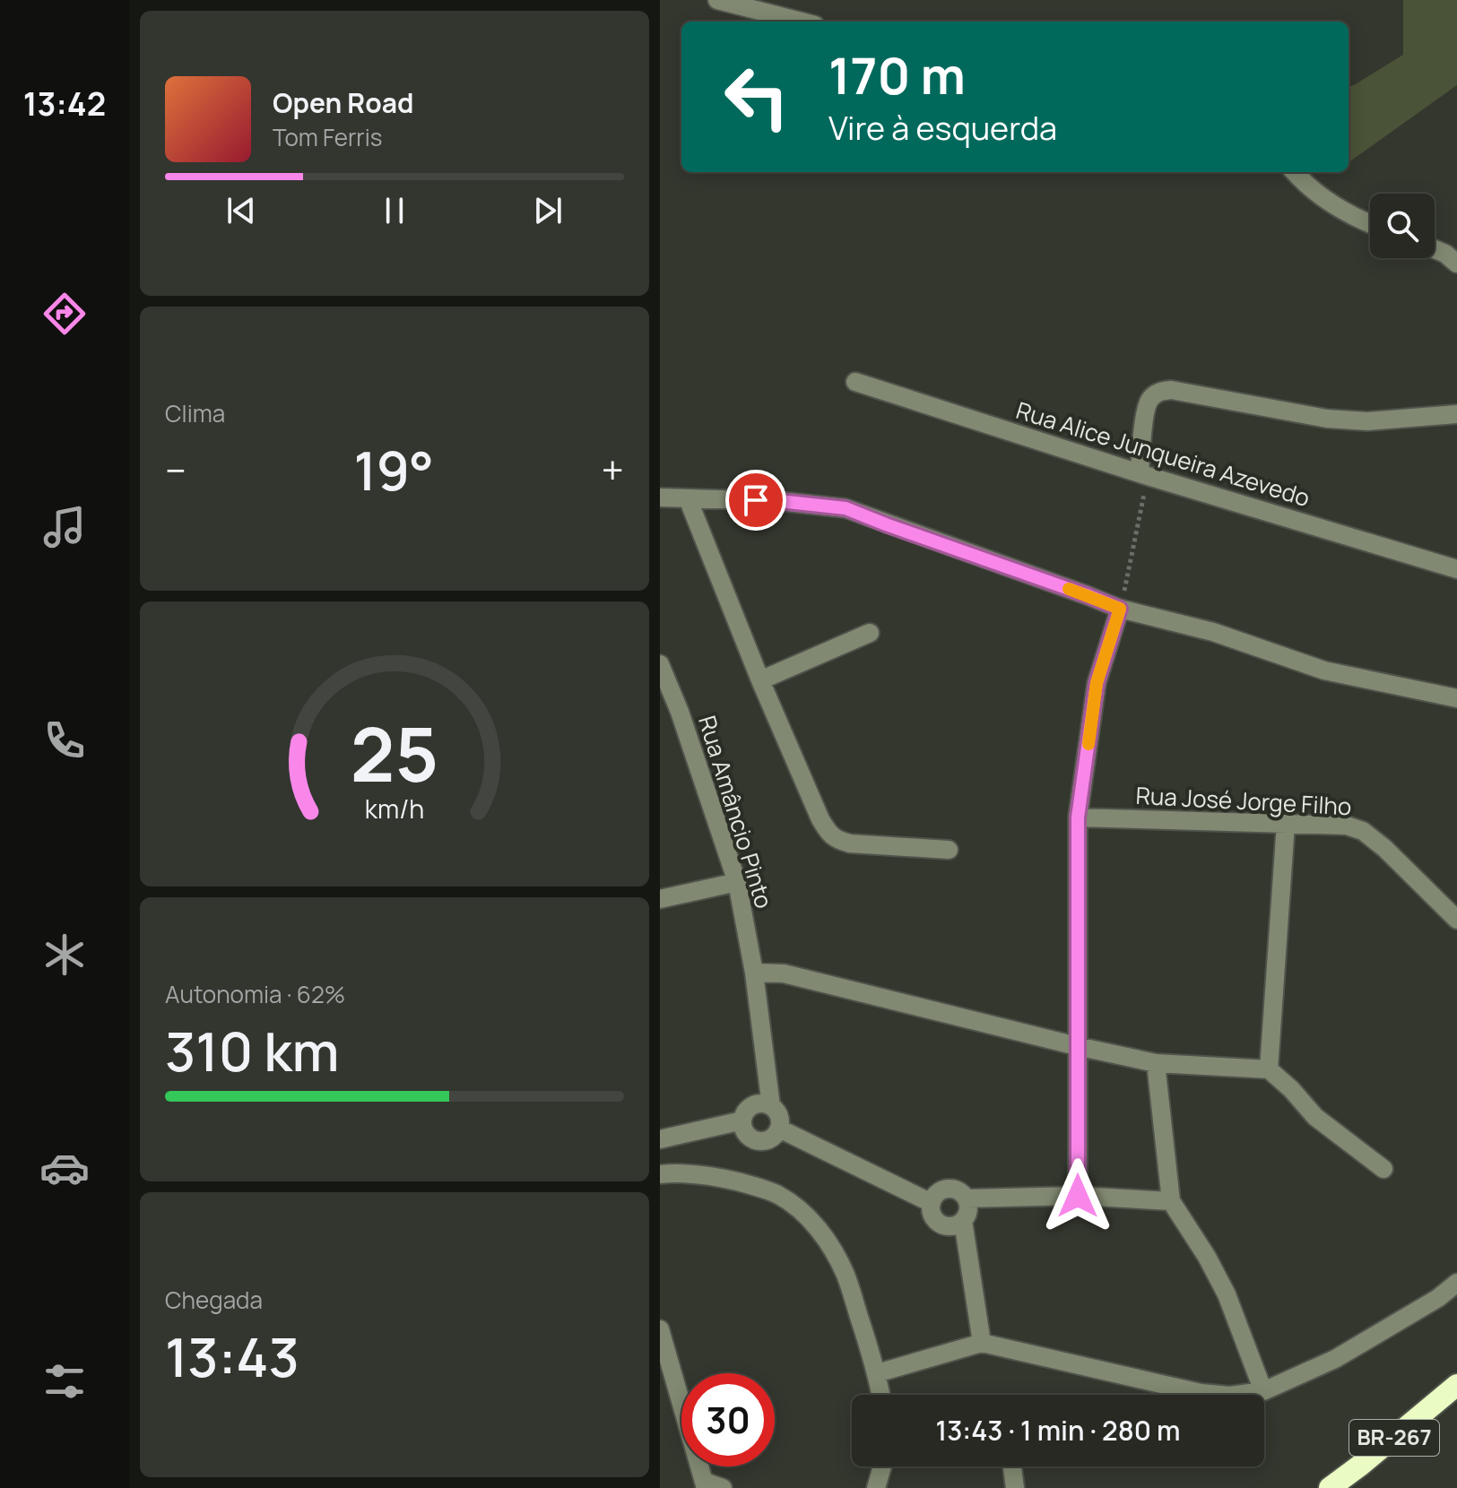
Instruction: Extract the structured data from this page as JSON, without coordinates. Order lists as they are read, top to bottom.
{
  "streets": {
    "highway": ["BR-267"],
    "street": ["Rua Alice Junqueira Azevedo", "Rua José Jorge Filho", "Rua Amâncio Pinto"]
  },
  "page": {
    "tabs": "13:42",
    "turn": ["170 m", "Vire à esquerda"],
    "song": ["Open Road", "Tom Ferris"],
    "tile": [
      "Clima",
      ["Autonomia · 62%", "310 km"],
      ["Chegada", "13:43"]
    ],
    "heat": ["−", "19°", "+"],
    "limit": "30",
    "trip": "13:43 · 1 min · 280 m",
    "gauge": ["25", "km/h"]
  }
}
